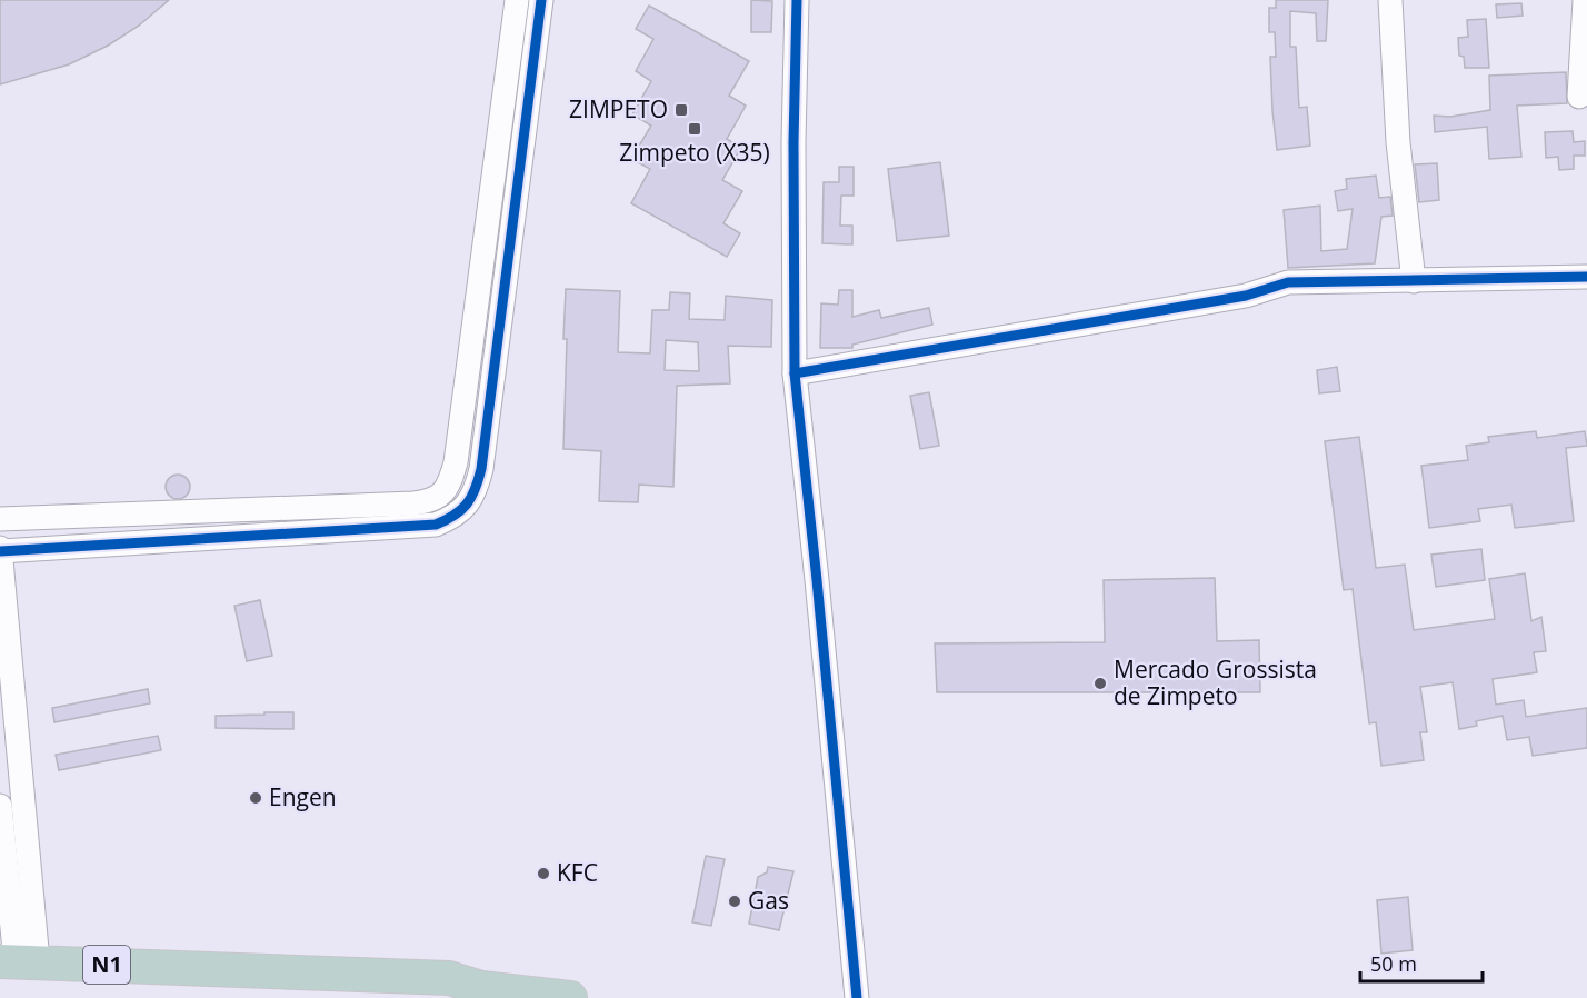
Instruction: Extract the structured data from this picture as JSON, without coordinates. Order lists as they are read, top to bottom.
{
  "streets": {
    "highway": ["N1"]
  },
  "places": {
    "transit": ["ZIMPETO", "Zimpeto (X35)"],
    "other": [
      "Mercado Grossista de Zimpeto",
      "Engen",
      "KFC",
      "Gas"
    ]
  },
  "scale_bar": "50 m"
}
